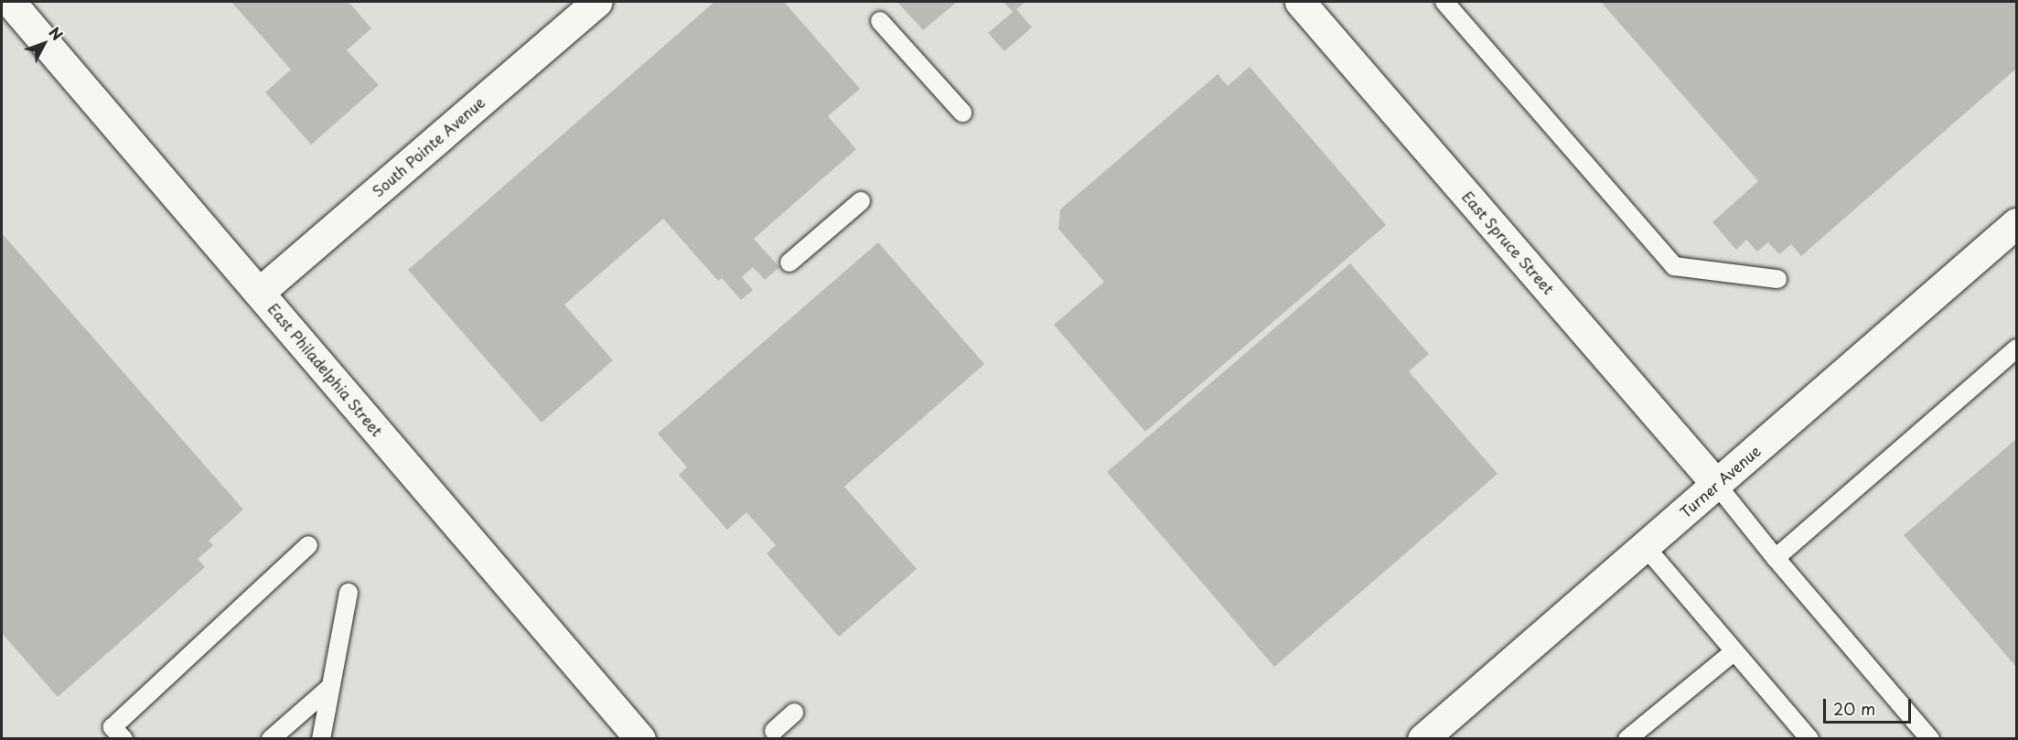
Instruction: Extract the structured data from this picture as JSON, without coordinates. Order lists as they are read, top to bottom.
{
  "streets": {
    "street": [
      "South Pointe Avenue",
      "East Spruce Street",
      "East Philadelphia Street",
      "Turner Avenue"
    ]
  },
  "crossings": [
    ["South Pointe Avenue", "East Philadelphia Street"],
    ["East Spruce Street", "Turner Avenue"]
  ],
  "scale_bar": "20 m",
  "north": "top right"
}
